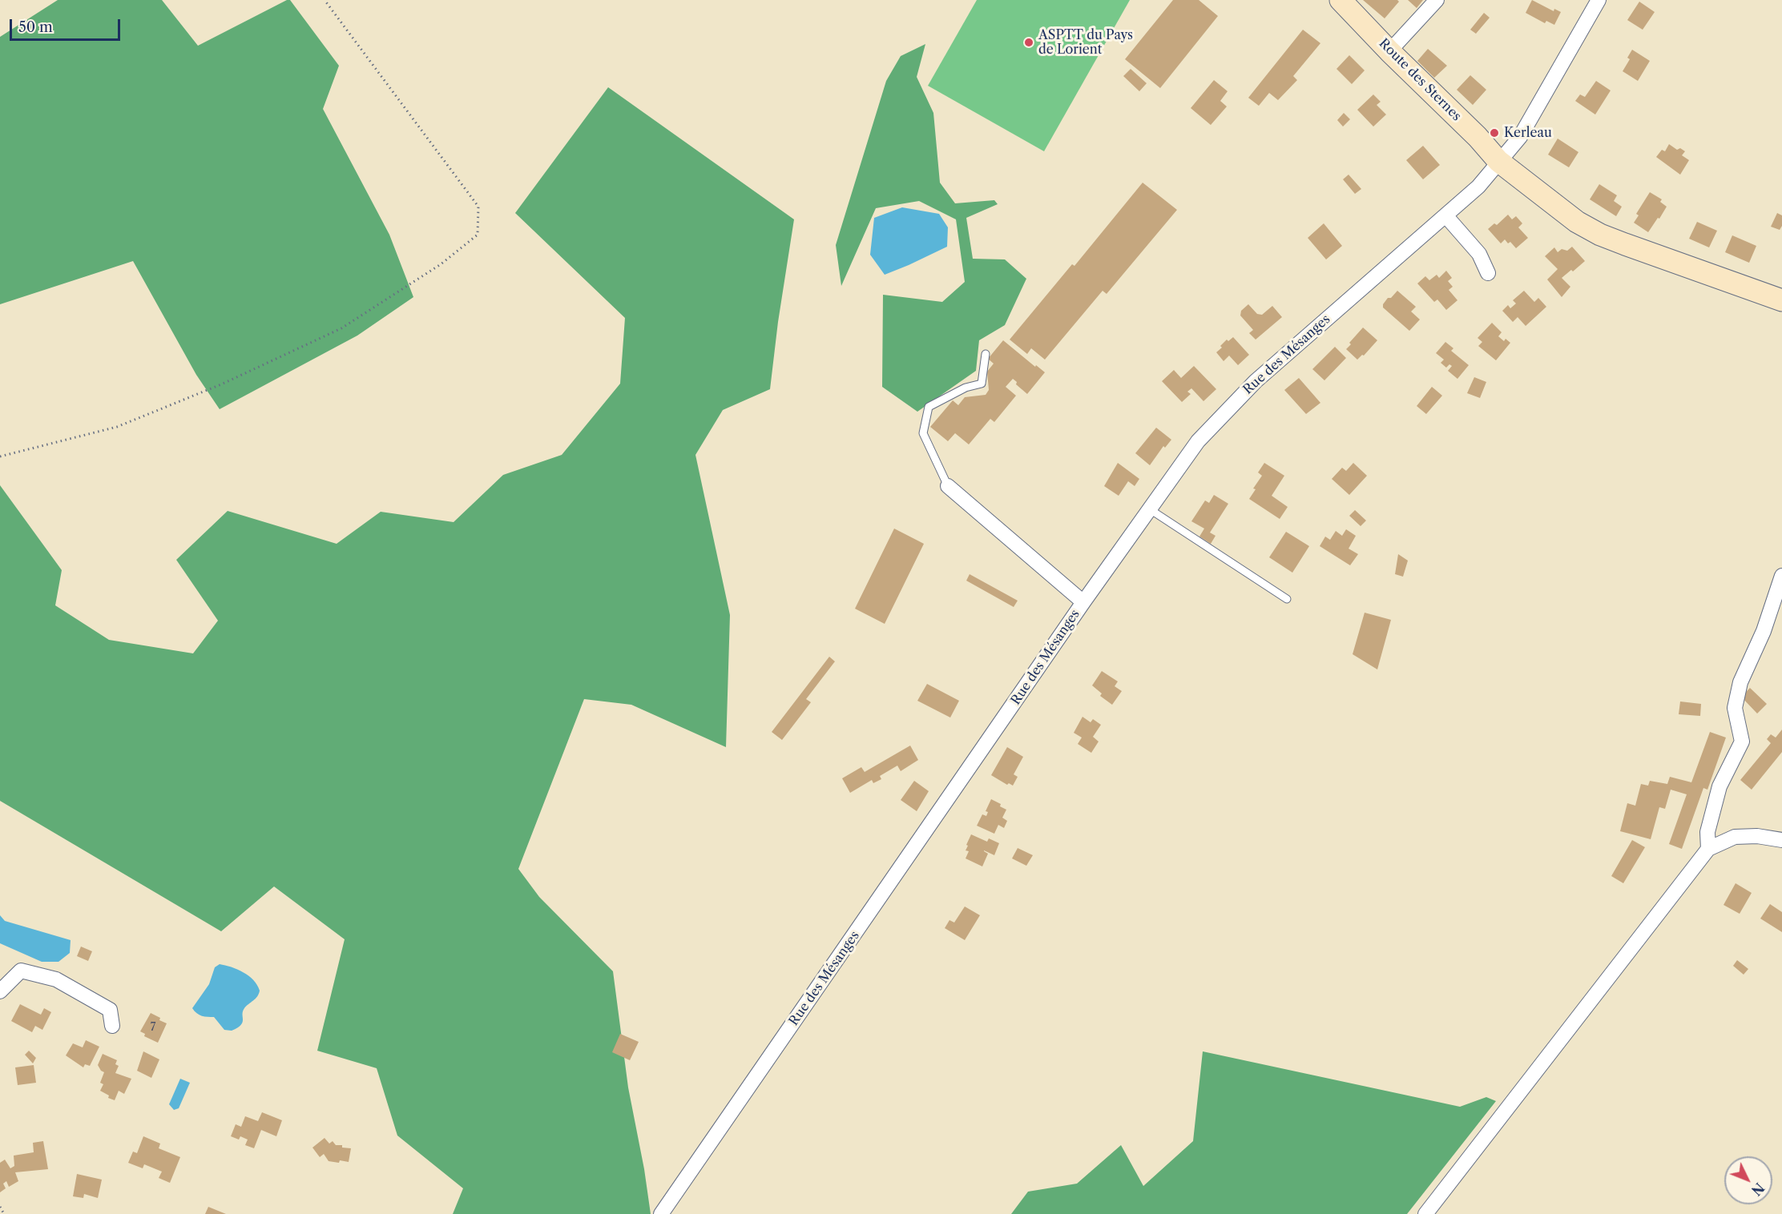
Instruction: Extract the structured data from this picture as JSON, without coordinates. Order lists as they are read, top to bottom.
{
  "streets": {
    "street": ["Route des Sternes", "Rue des Mésanges"]
  },
  "crossings": [
    ["Route des Sternes", "Rue des Mésanges"]
  ],
  "places": ["ASPTT du Pays de Lorient", "Kerleau"],
  "house_numbers": ["7"],
  "scale_bar": "50 m",
  "north": "bottom right"
}
